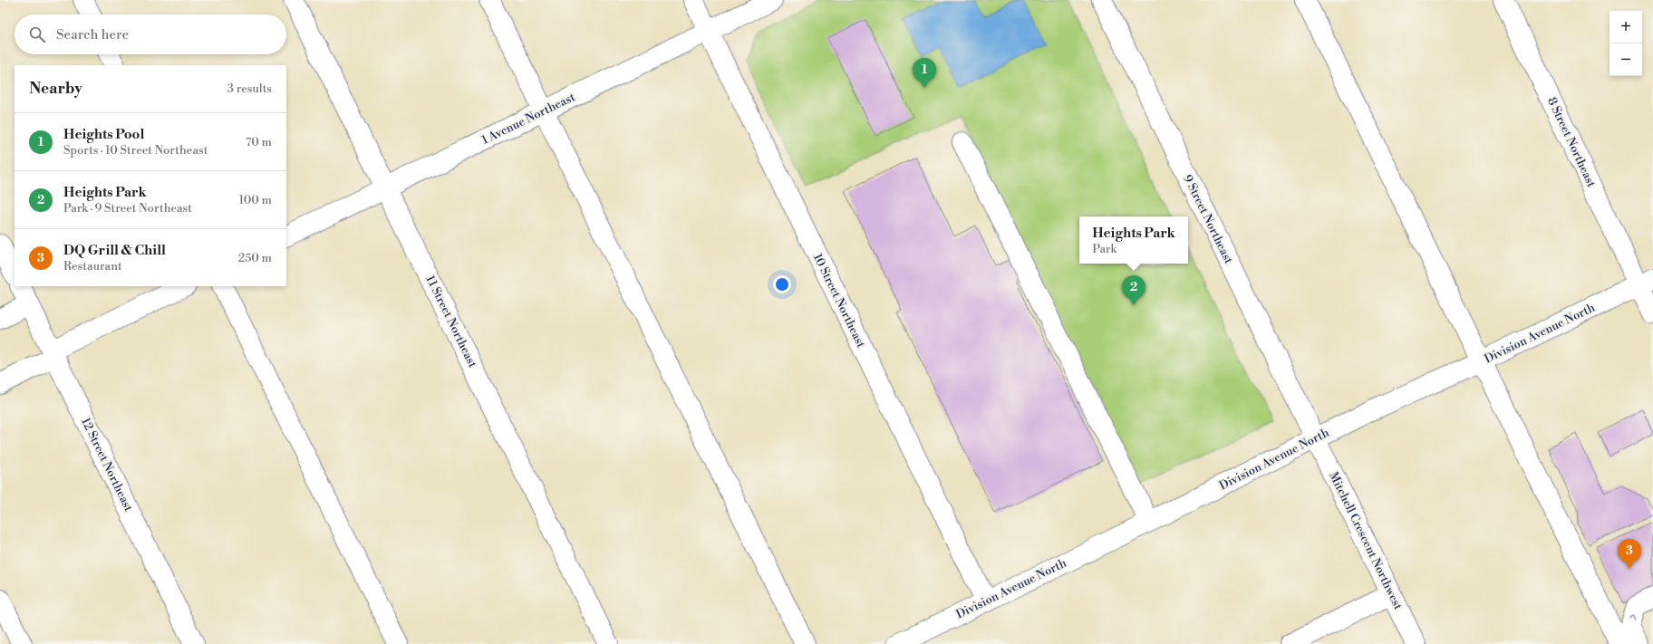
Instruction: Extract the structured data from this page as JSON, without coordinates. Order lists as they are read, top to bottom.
{
  "streets": {
    "street": [
      "1 Avenue Northeast",
      "8 Street Northeast",
      "9 Street Northeast",
      "10 Street Northeast",
      "11 Street Northeast",
      "Division Avenue North",
      "12 Street Northeast",
      "Mitchell Crescent Northwest"
    ]
  },
  "crossings": [
    ["1 Avenue Northeast", "10 Street Northeast"],
    ["1 Avenue Northeast", "11 Street Northeast"],
    ["8 Street Northeast", "Division Avenue North"],
    ["9 Street Northeast", "Division Avenue North"],
    ["9 Street Northeast", "Mitchell Crescent Northwest"],
    ["10 Street Northeast", "Division Avenue North"],
    ["Division Avenue North", "Mitchell Crescent Northwest"]
  ],
  "page": {
    "map_buttons": ["+", "−"],
    "search": "Search here",
    "pins": ["1", "2", "3"],
    "heading": ["Nearby", "3 results"],
    "list": [
      {
        "mark": "1",
        "name": "Heights Pool",
        "note": "Sports · 10 Street Northeast",
        "value": "70 m"
      },
      {
        "mark": "2",
        "name": "Heights Park",
        "note": "Park · 9 Street Northeast",
        "value": "100 m"
      },
      {
        "mark": "3",
        "name": "DQ Grill & Chill",
        "note": "Restaurant",
        "value": "250 m"
      }
    ],
    "popup": ["Heights Park", "Park"]
  }
}
